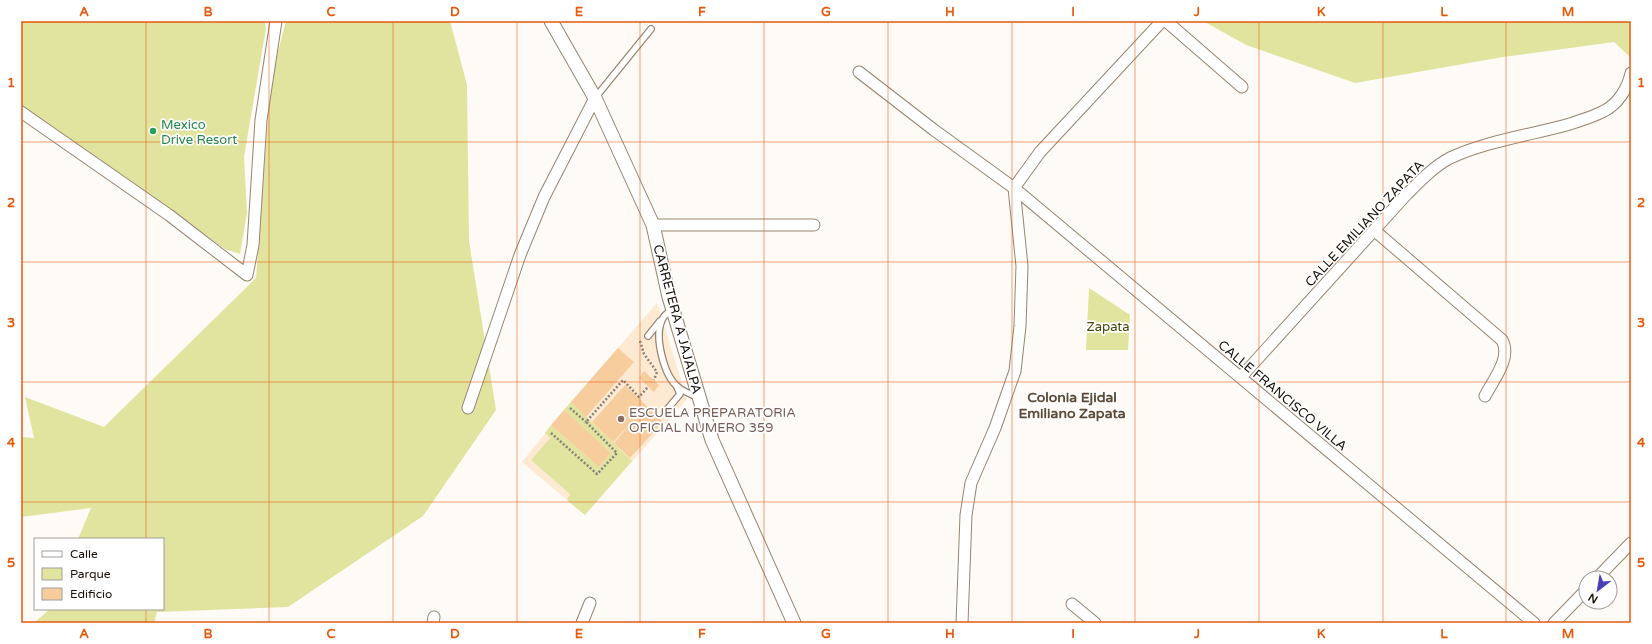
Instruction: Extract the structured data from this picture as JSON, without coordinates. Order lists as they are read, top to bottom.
{
  "streets": {
    "street": ["CALLE EMILIANO ZAPATA", "CARRETERA A JAJALPA", "CALLE FRANCISCO VILLA"]
  },
  "crossings": [
    ["CALLE EMILIANO ZAPATA", "CALLE FRANCISCO VILLA"]
  ],
  "districts": ["Colonia Ejidal Emiliano Zapata"],
  "parks": ["Zapata"],
  "places": ["Mexico Drive Resort", "ESCUELA PREPARATORIA OFICIAL NUMERO 359"],
  "legend": ["Calle", "Parque", "Edificio"],
  "north": "bottom left",
  "grid": {
    "columns": [
      "A",
      "B",
      "C",
      "D",
      "E",
      "F",
      "G",
      "H",
      "I",
      "J",
      "K",
      "L",
      "M"
    ],
    "rows": [
      "1",
      "2",
      "3",
      "4",
      "5"
    ]
  }
}
